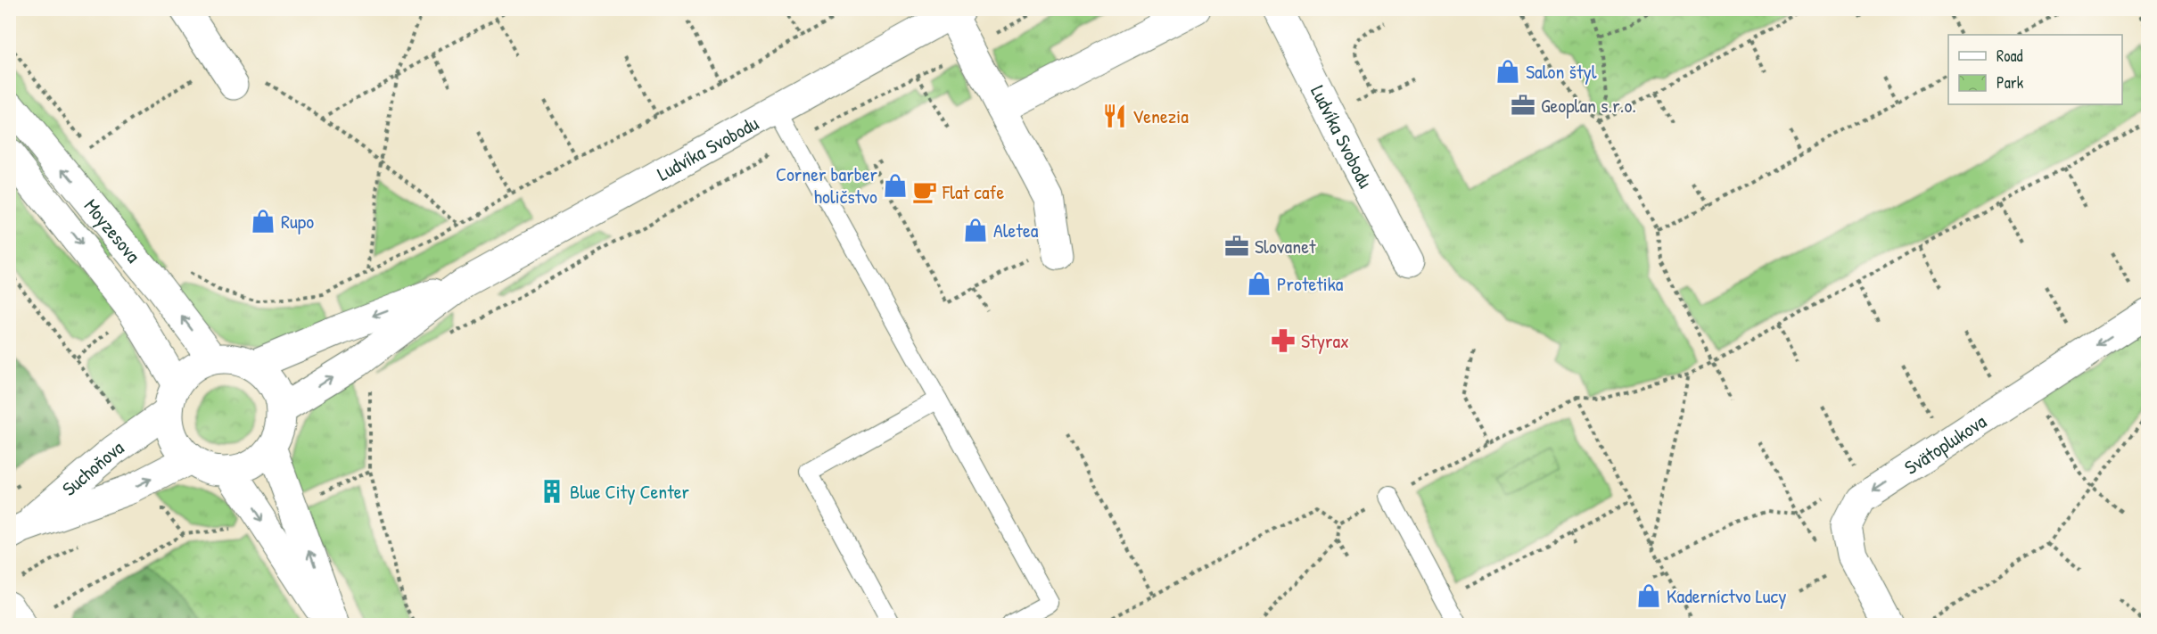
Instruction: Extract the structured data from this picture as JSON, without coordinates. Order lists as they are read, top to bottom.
{
  "streets": {
    "street": [
      "Ludvíka Svobodu",
      "Moyzesova",
      "Svätoplukova",
      "Suchoňova"
    ]
  },
  "crossings": [
    ["Ludvíka Svobodu", "Moyzesova"],
    ["Ludvíka Svobodu", "Suchoňova"],
    ["Moyzesova", "Suchoňova"]
  ],
  "one_way": ["Svätoplukova"],
  "places": {
    "shop": [
      "Salon štyl",
      "Corner barber holičstvo",
      "Rupo",
      "Aletea",
      "Protetika",
      "Kaderníctvo Lucy"
    ],
    "office": ["Geoplan s.r.o.", "Slovanet"],
    "restaurant": ["Venezia"],
    "cafe": ["Flat cafe"],
    "pharmacy": ["Styrax"],
    "building": ["Blue City Center"]
  },
  "legend": ["Road", "Park"]
}
